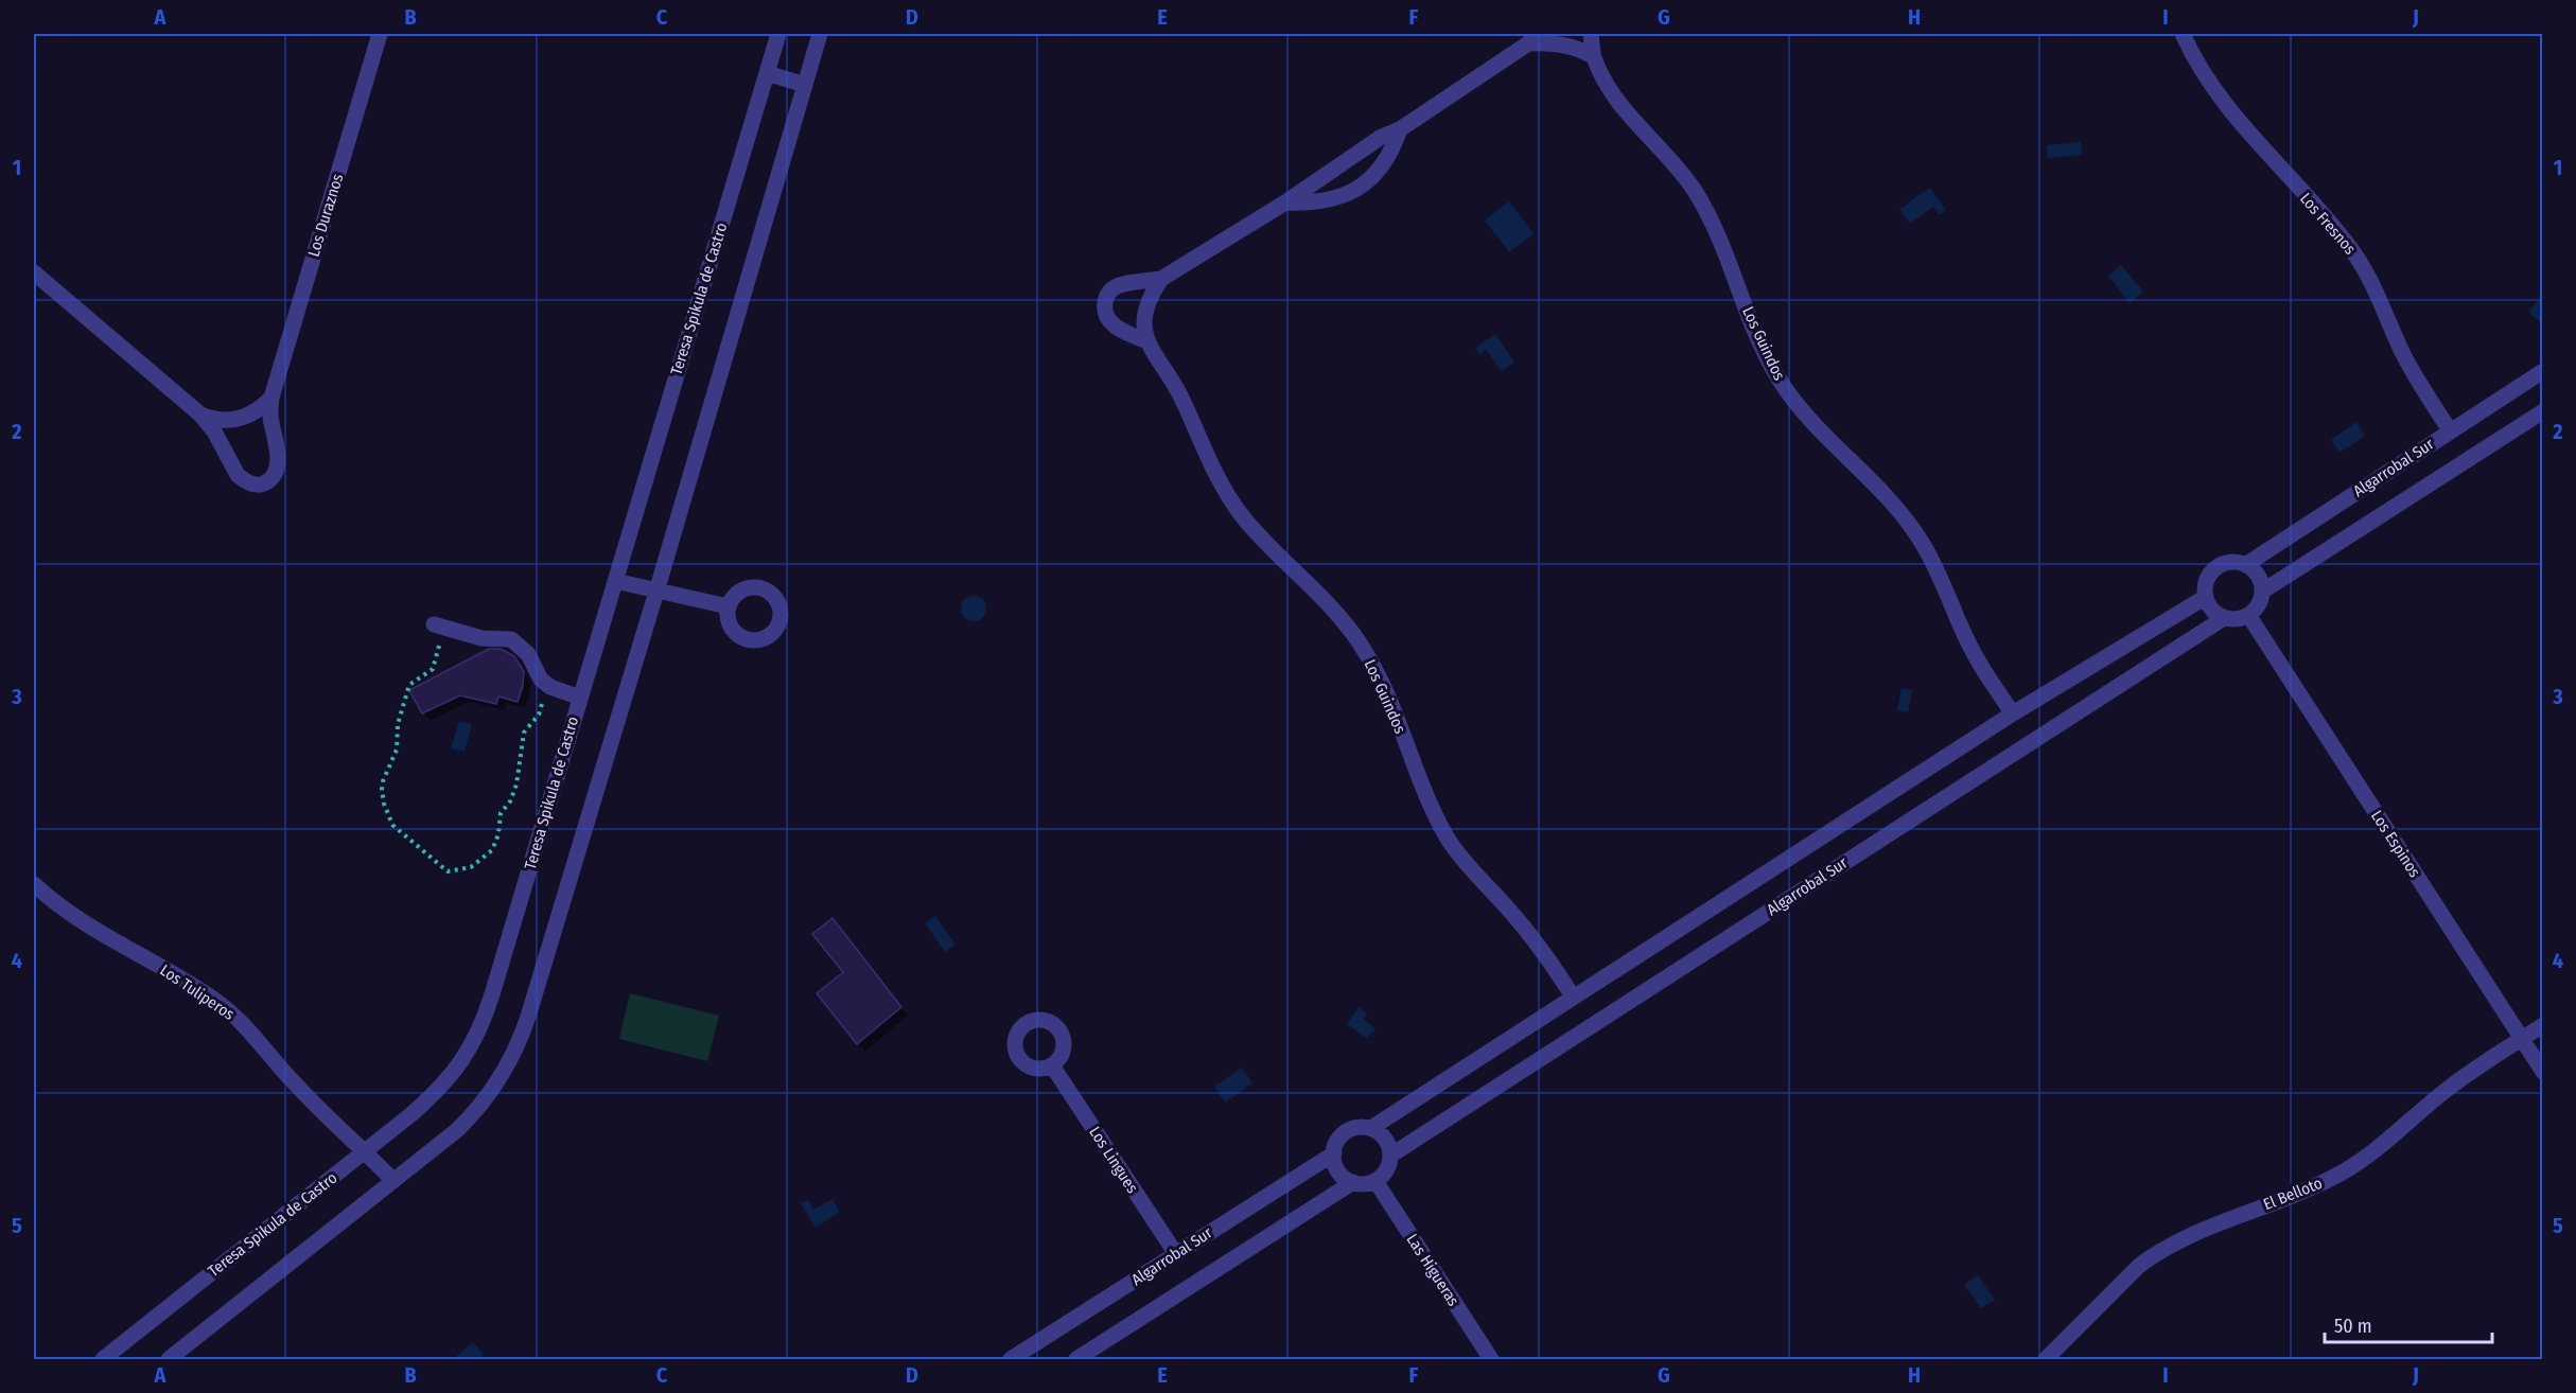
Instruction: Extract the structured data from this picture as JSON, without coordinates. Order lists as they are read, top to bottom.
{
  "streets": {
    "street": [
      "Los Duraznos",
      "Los Fresnos",
      "Teresa Spikula de Castro",
      "Los Guindos",
      "Algarrobal Sur",
      "Los Espinos",
      "Los Tuliperos",
      "Los Lingues",
      "El Belloto",
      "Las Higueras"
    ]
  },
  "crossings": [
    ["Los Fresnos", "Algarrobal Sur"],
    ["Teresa Spikula de Castro", "Los Tuliperos"],
    ["Algarrobal Sur", "Los Espinos"],
    ["Algarrobal Sur", "Los Lingues"],
    ["Algarrobal Sur", "Las Higueras"],
    ["Los Espinos", "El Belloto"]
  ],
  "scale_bar": "50 m",
  "grid": {
    "columns": [
      "A",
      "B",
      "C",
      "D",
      "E",
      "F",
      "G",
      "H",
      "I",
      "J"
    ],
    "rows": [
      "1",
      "2",
      "3",
      "4",
      "5"
    ]
  }
}
